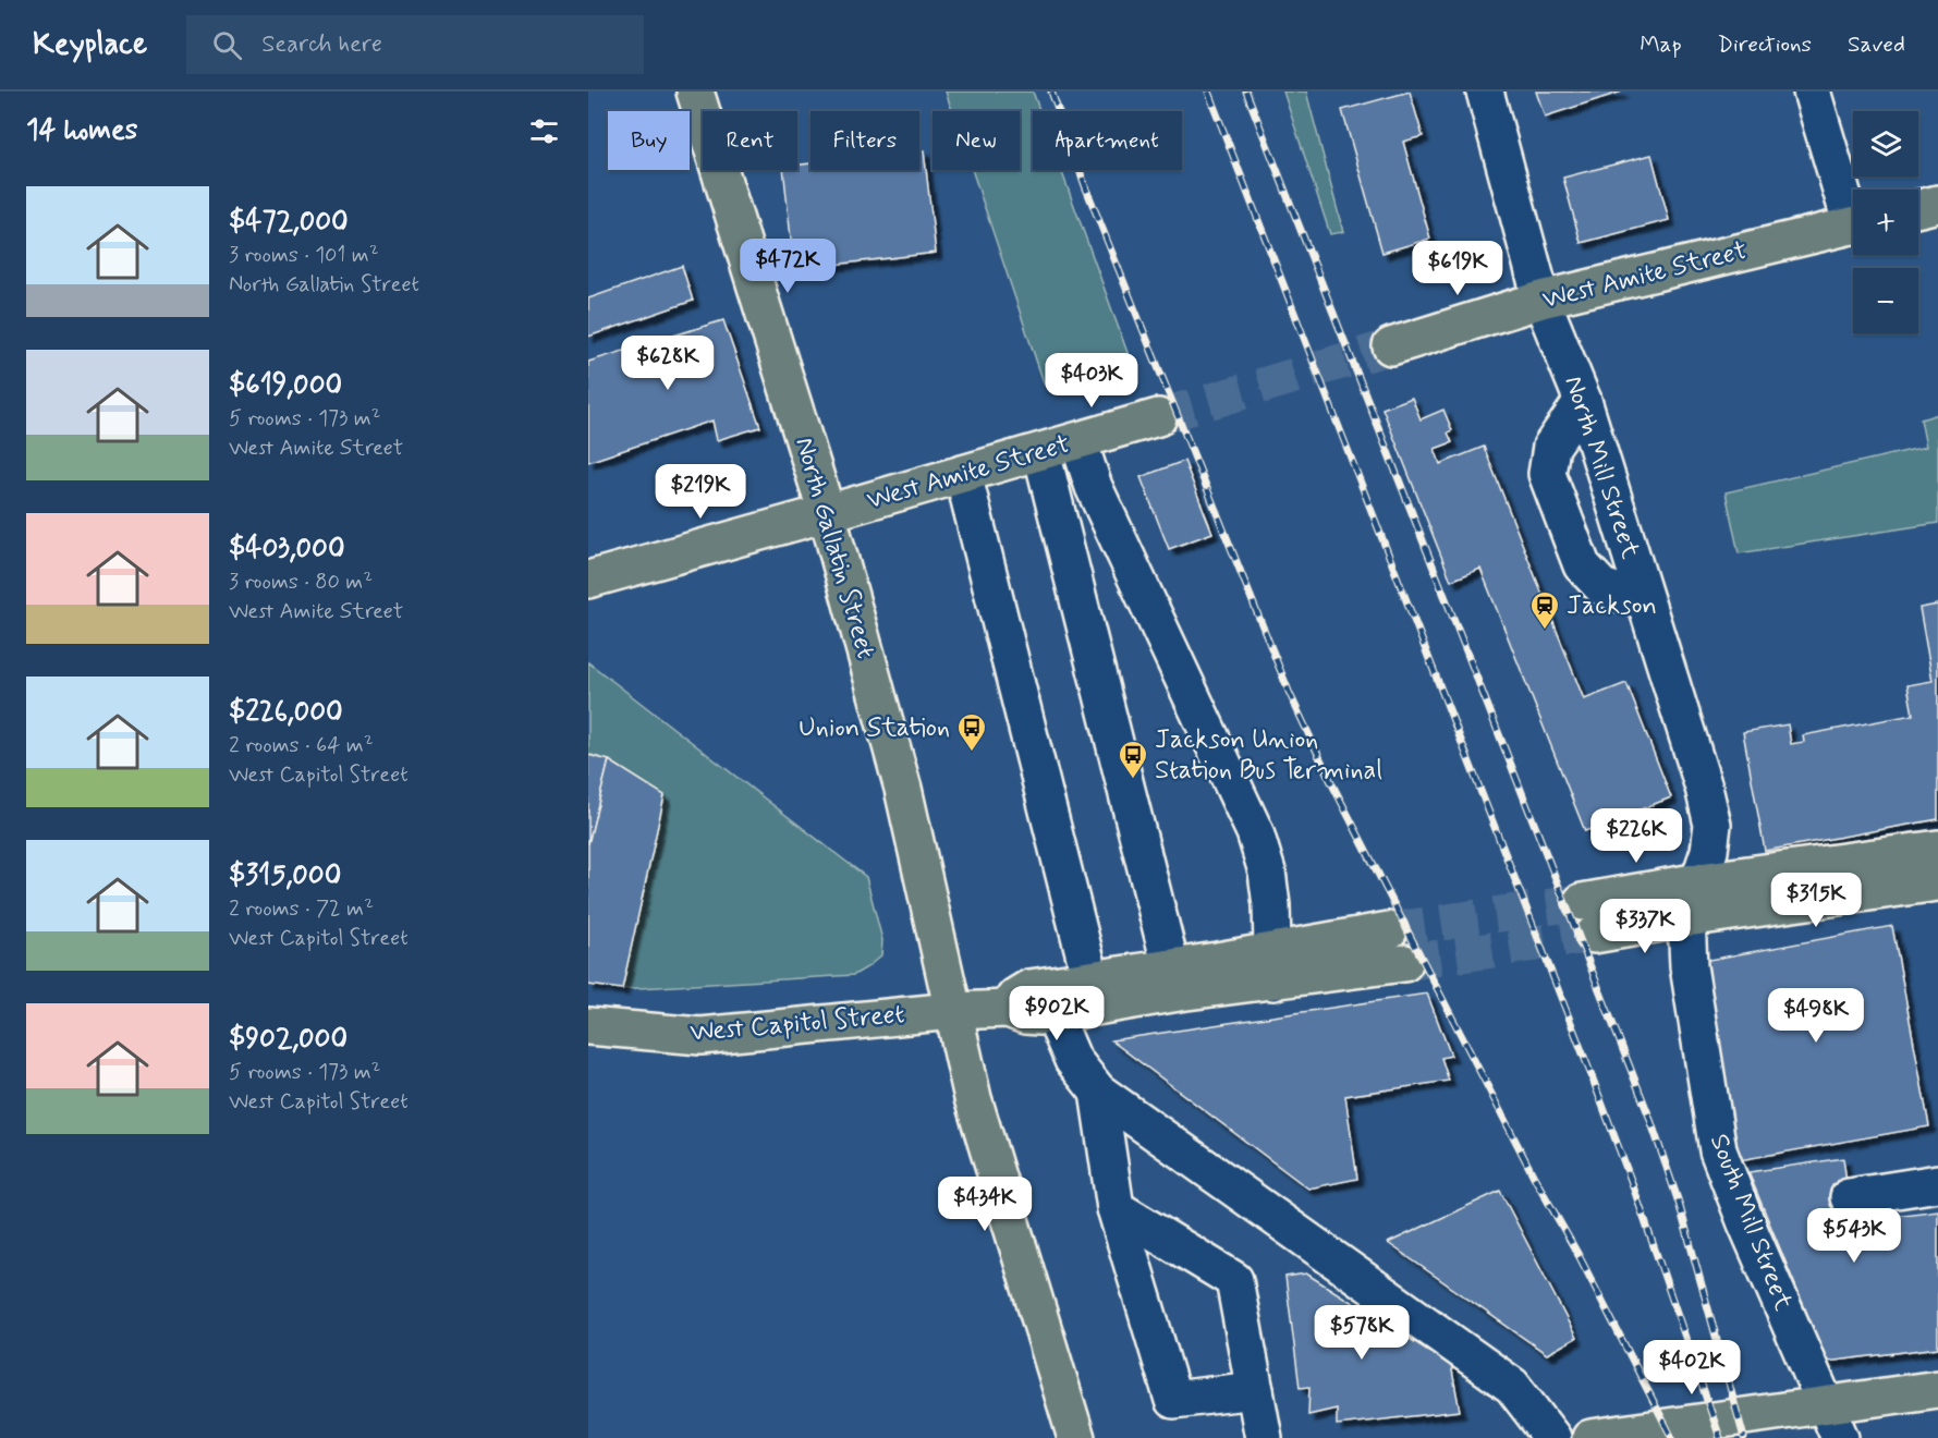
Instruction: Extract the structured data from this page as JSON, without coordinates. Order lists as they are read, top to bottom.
{
  "streets": {
    "main road": ["West Amite Street", "North Gallatin Street", "West Capitol Street"],
    "street": ["North Mill Street", "South Mill Street"]
  },
  "crossings": [
    ["West Amite Street", "North Mill Street"],
    ["West Amite Street", "North Gallatin Street"],
    ["North Mill Street", "South Mill Street"],
    ["North Gallatin Street", "West Capitol Street"]
  ],
  "places": {
    "station": ["Jackson"],
    "bus stop": ["Union Station", "Jackson Union Station Bus Terminal"]
  },
  "page": {
    "header": "Keyplace",
    "search": "Search here",
    "nav": ["Map", "Directions", "Saved"],
    "heading": "14 homes",
    "map_buttons": ["+", "−"],
    "chip": [
      "Buy",
      "Rent",
      "Filters",
      "New",
      "Apartment"
    ],
    "list": [
      {
        "name": "$472,000",
        "note": "3 rooms · 101 m² · North Gallatin Street"
      },
      {
        "name": "$619,000",
        "note": "5 rooms · 173 m² · West Amite Street"
      },
      {
        "name": "$403,000",
        "note": "3 rooms · 80 m² · West Amite Street"
      },
      {
        "name": "$226,000",
        "note": "2 rooms · 64 m² · West Capitol Street"
      },
      {
        "name": "$315,000",
        "note": "2 rooms · 72 m² · West Capitol Street"
      },
      {
        "name": "$902,000",
        "note": "5 rooms · 173 m² · West Capitol Street"
      }
    ],
    "price": [
      "$472K",
      "$619K",
      "$628K",
      "$403K",
      "$219K",
      "$226K",
      "$315K",
      "$337K",
      "$902K",
      "$498K",
      "$434K",
      "$543K",
      "$578K",
      "$402K"
    ]
  }
}
